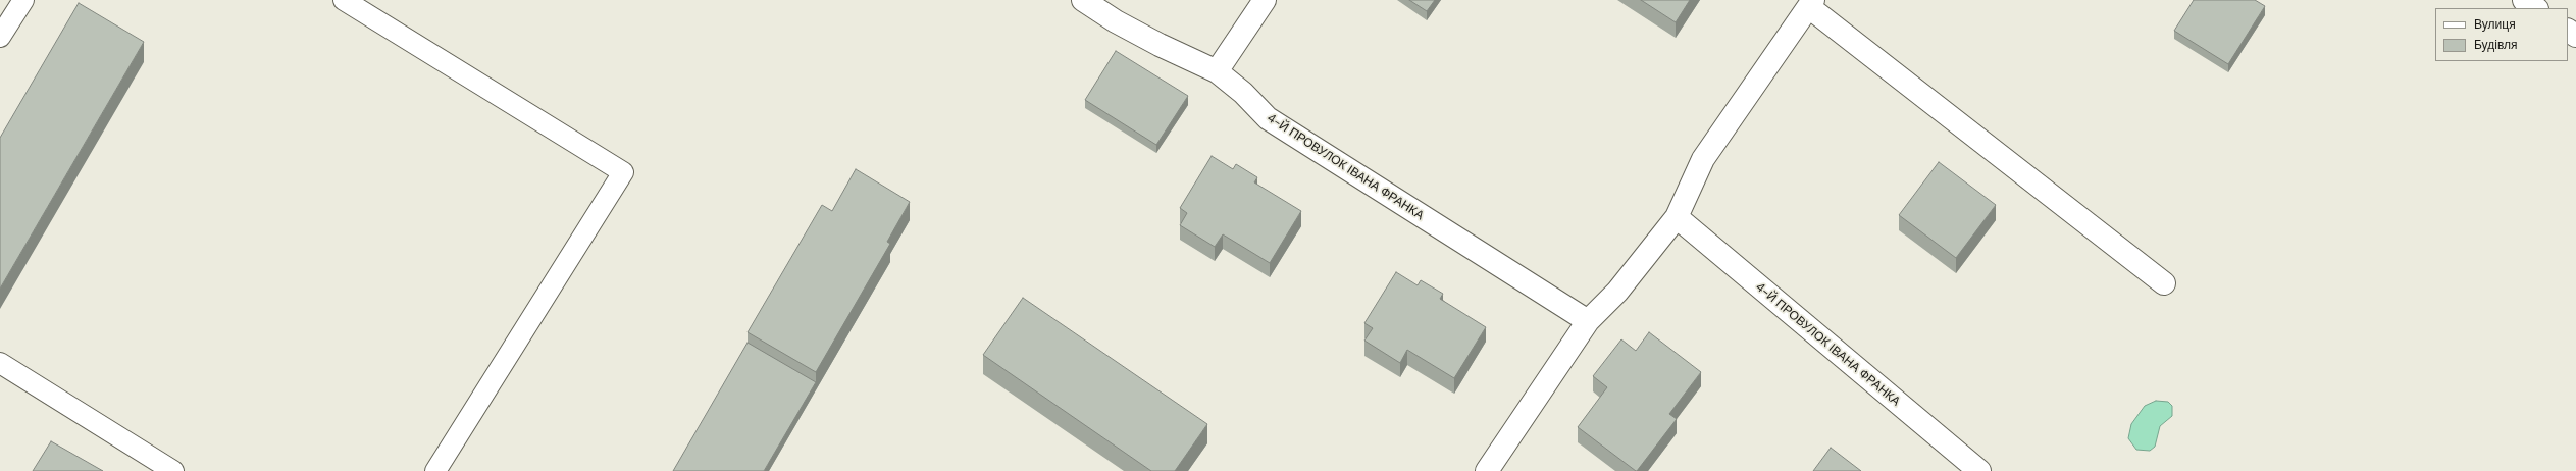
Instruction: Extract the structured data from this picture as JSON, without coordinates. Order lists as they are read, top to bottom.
{
  "streets": {
    "street": ["4-Й ПРОВУЛОК ІВАНА ФРАНКА"]
  },
  "legend": ["Вулиця", "Будівля"]
}
